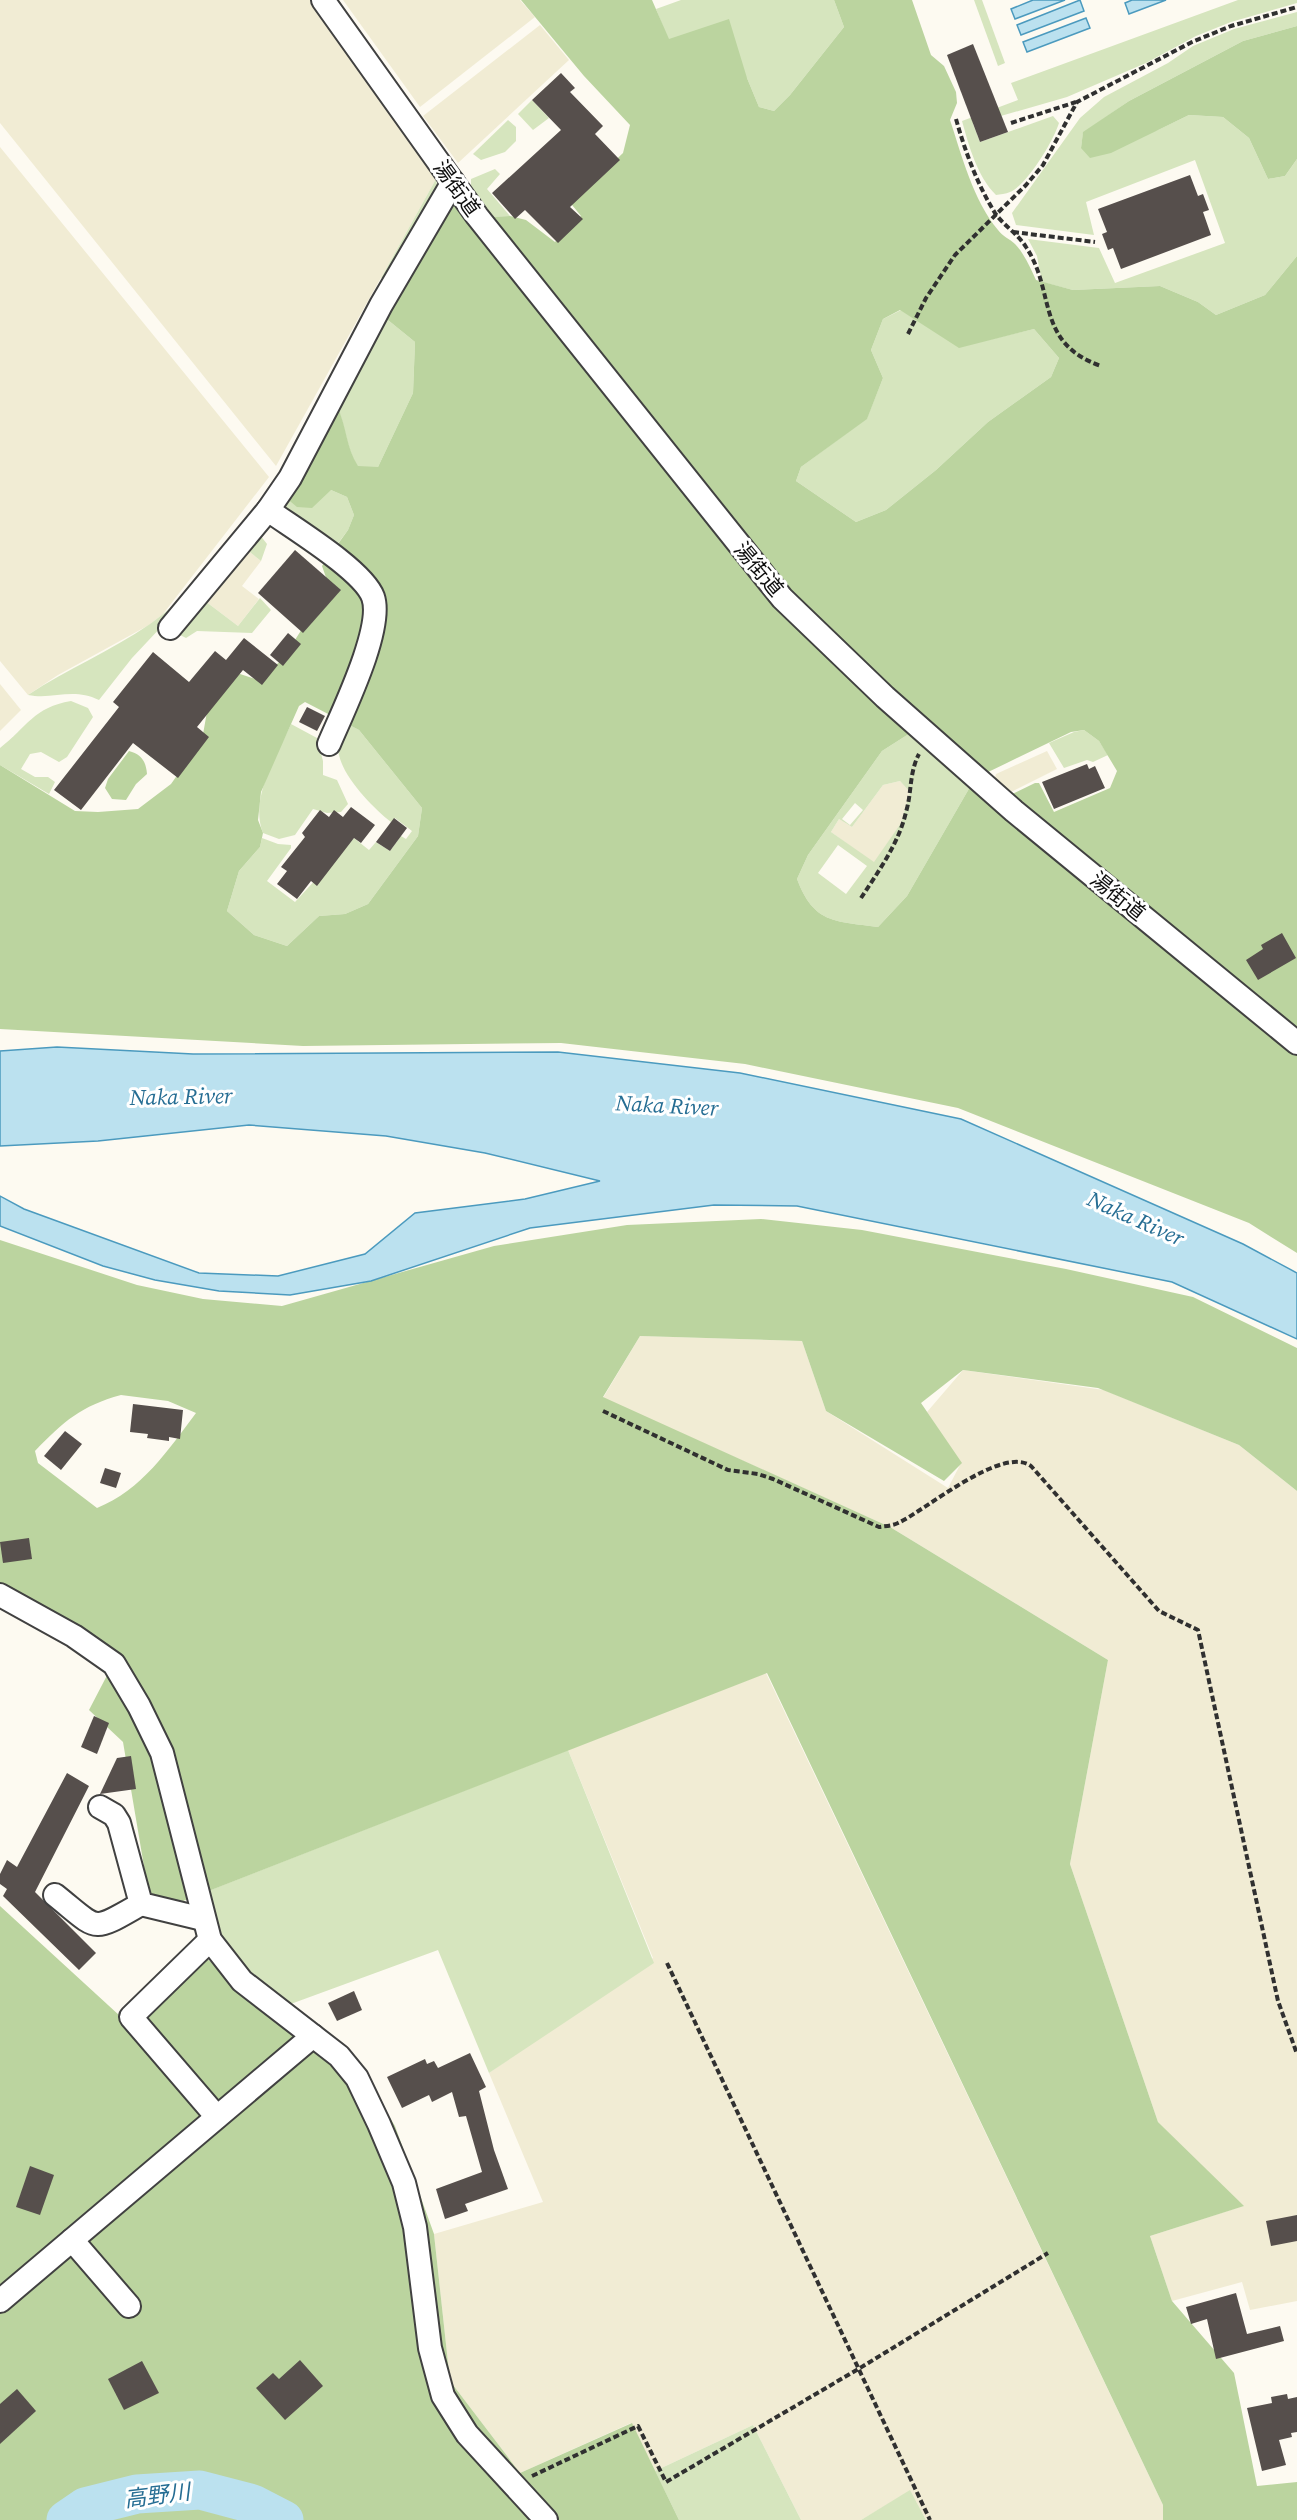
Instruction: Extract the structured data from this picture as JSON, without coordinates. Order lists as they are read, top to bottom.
{
  "streets": {
    "street": ["湯街道"]
  },
  "water": ["Naka River", "高野川"]
}
